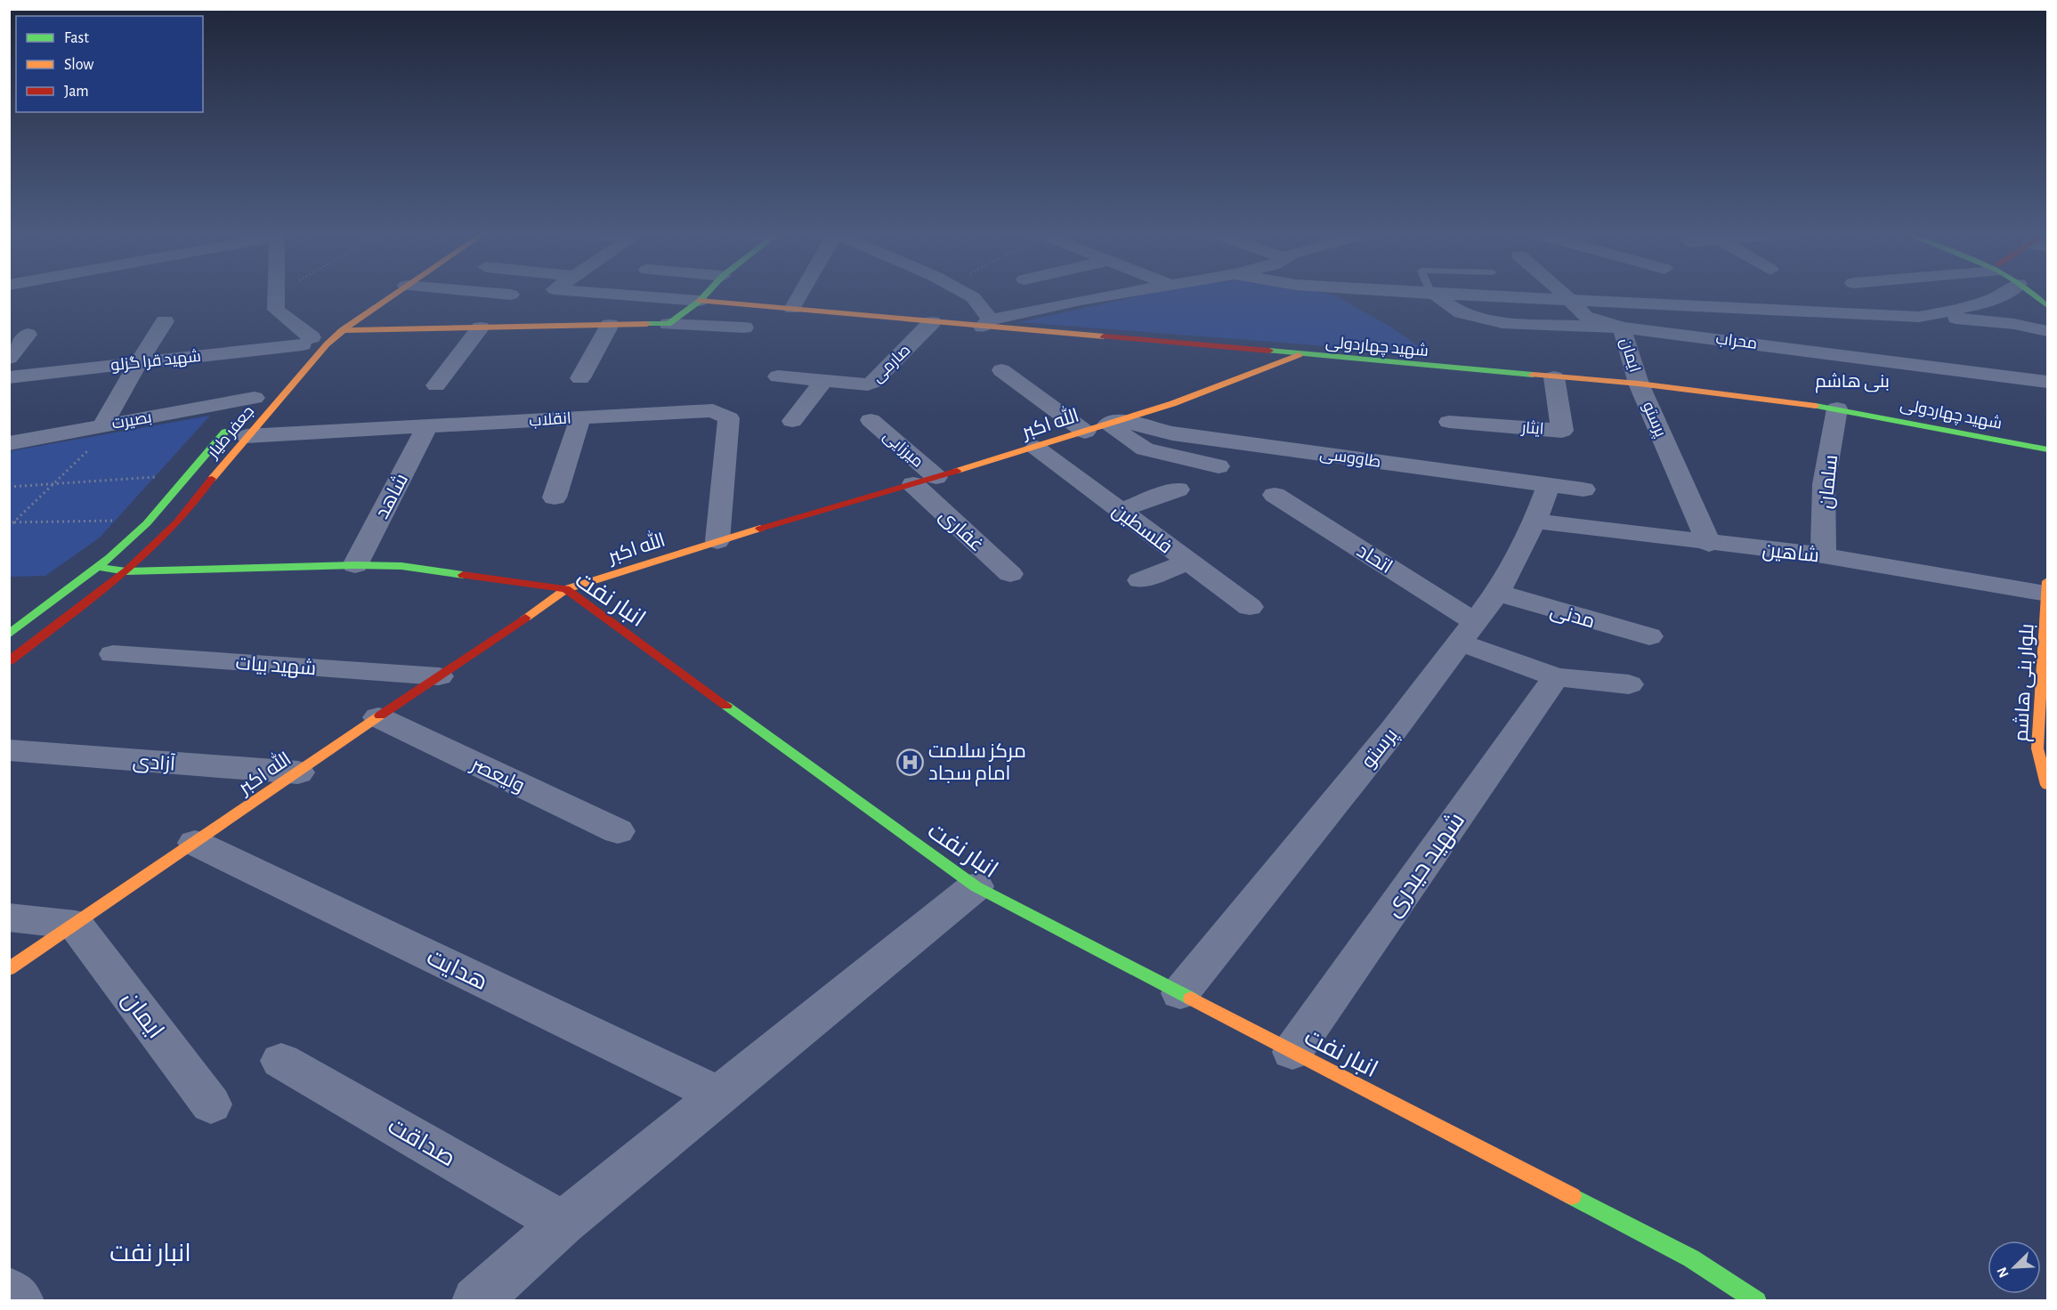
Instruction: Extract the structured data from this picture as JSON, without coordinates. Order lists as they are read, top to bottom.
{
  "streets": {
    "street": [
      "محراب",
      "شهید چهاردولی",
      "ایمان",
      "شهید قرا گزلو",
      "صارمی",
      "انقلاب",
      "پرستو",
      "بصیرت",
      "الله اکبر",
      "ایثار",
      "جعفر طیار",
      "میرزایی",
      "طاووسی",
      "سلمان",
      "شاهد",
      "فلسطین",
      "غفاری",
      "شاهین",
      "اتحاد",
      "انبار نفت",
      "مدنی",
      "شهید بیات",
      "بلوار بنی هاشم",
      "آزادی",
      "ولیعصر",
      "شهید حیدری",
      "هدایت",
      "صداقت"
    ]
  },
  "crossings": [
    ["محراب", "ایمان"],
    ["شهید چهاردولی", "ایمان"],
    ["شهید چهاردولی", "صارمی"],
    ["شهید چهاردولی", "پرستو"],
    ["شهید چهاردولی", "الله اکبر"],
    ["شهید چهاردولی", "ایثار"],
    ["شهید چهاردولی", "سلمان"],
    ["ایمان", "پرستو"],
    ["ایمان", "الله اکبر"],
    ["انقلاب", "بصیرت"],
    ["انقلاب", "الله اکبر"],
    ["انقلاب", "جعفر طیار"],
    ["انقلاب", "شاهد"],
    ["پرستو", "طاووسی"],
    ["پرستو", "شاهین"],
    ["پرستو", "اتحاد"],
    ["پرستو", "انبار نفت"],
    ["پرستو", "مدنی"],
    ["بصیرت", "جعفر طیار"],
    ["الله اکبر", "میرزایی"],
    ["الله اکبر", "طاووسی"],
    ["الله اکبر", "فلسطین"],
    ["الله اکبر", "غفاری"],
    ["الله اکبر", "انبار نفت"],
    ["الله اکبر", "شهید بیات"],
    ["الله اکبر", "آزادی"],
    ["الله اکبر", "ولیعصر"],
    ["الله اکبر", "هدایت"],
    ["جعفر طیار", "انبار نفت"],
    ["میرزایی", "غفاری"],
    ["سلمان", "شاهین"],
    ["شاهد", "انبار نفت"],
    ["شاهین", "بلوار بنی هاشم"],
    ["اتحاد", "شهید حیدری"],
    ["انبار نفت", "شهید حیدری"]
  ],
  "districts": ["بنی هاشم", "انبار نفت"],
  "places": {
    "hospital": ["مرکز سلامت امام سجاد"]
  },
  "legend": ["Fast", "Slow", "Jam"],
  "north": "bottom left"
}
